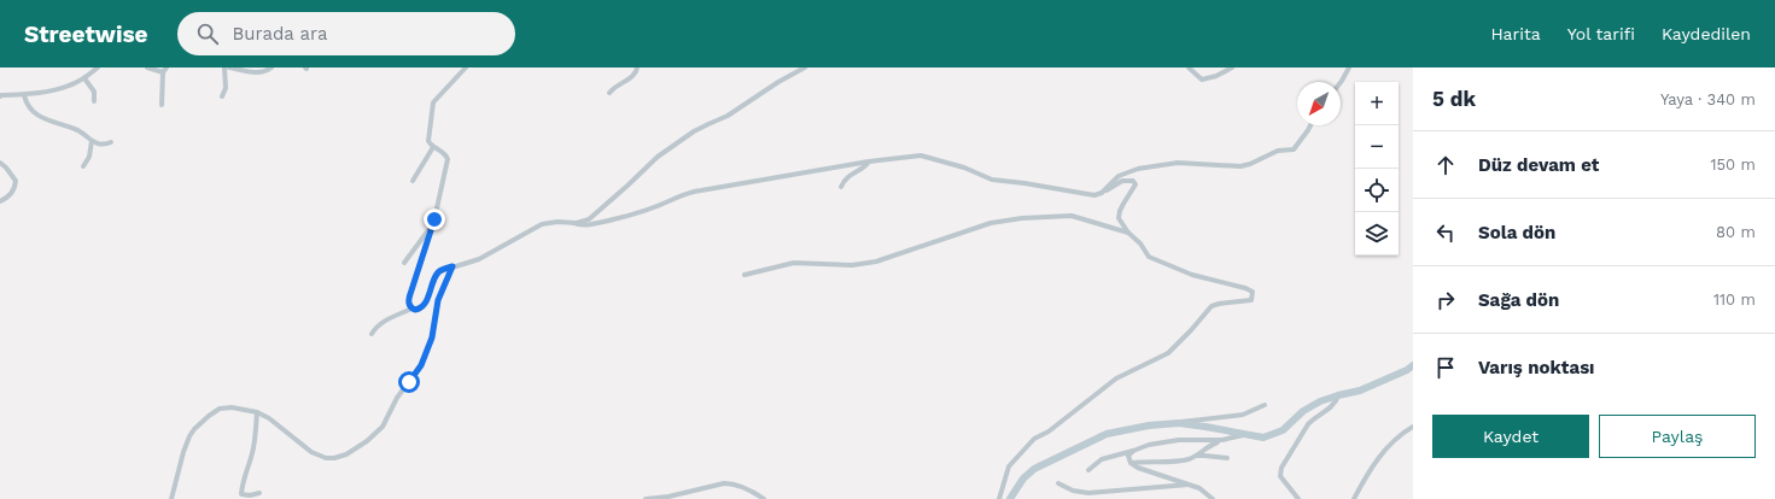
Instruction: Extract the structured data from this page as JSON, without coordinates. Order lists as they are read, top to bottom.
{
  "north": "bottom left",
  "page": {
    "header": "Streetwise",
    "search": "Burada ara",
    "nav": ["Harita", "Yol tarifi", "Kaydedilen"],
    "heading": ["5 dk", "Yaya · 340 m"],
    "map_buttons": ["+", "−"],
    "list": [
      ["Düz devam et", "150 m"],
      ["Sola dön", "80 m"],
      ["Sağa dön", "110 m"],
      "Varış noktası"
    ],
    "buttons": ["Kaydet", "Paylaş"]
  }
}
